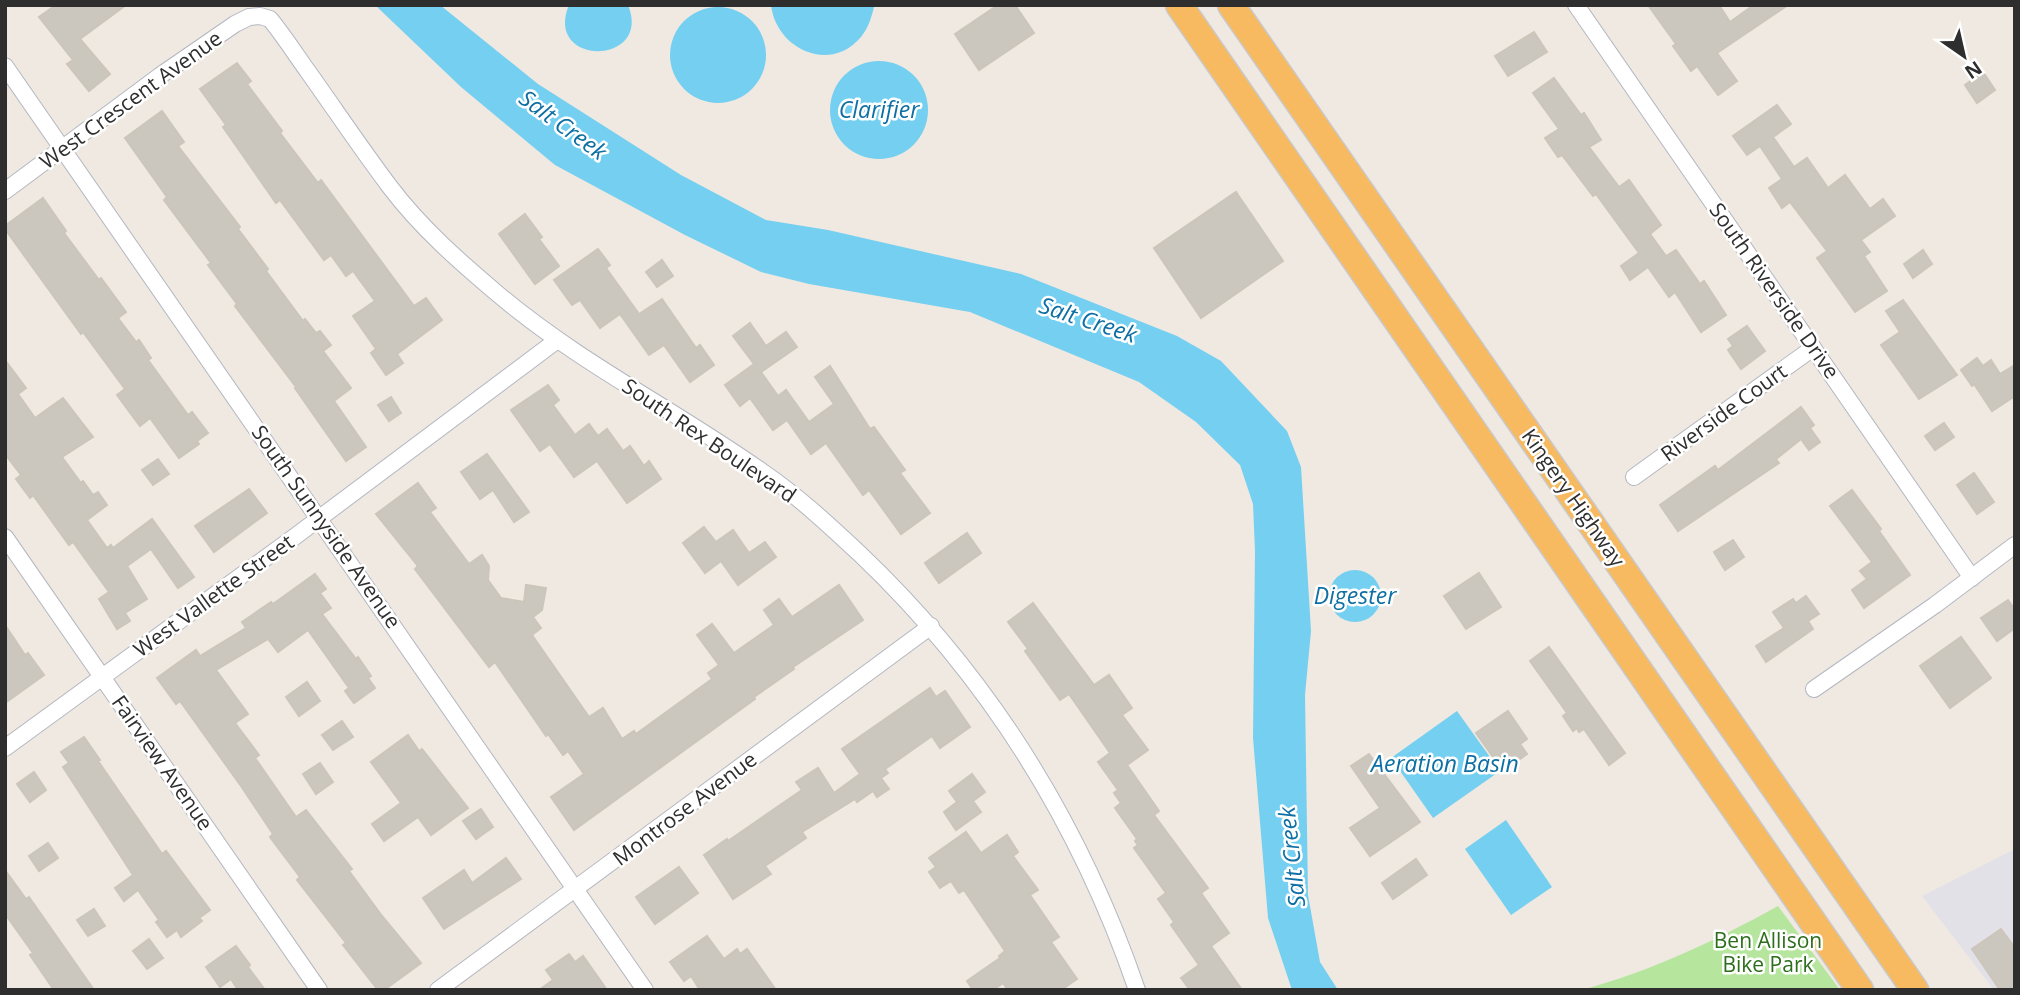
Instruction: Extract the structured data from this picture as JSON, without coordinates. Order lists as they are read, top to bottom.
{
  "streets": {
    "highway": ["Kingery Highway"],
    "street": [
      "West Crescent Avenue",
      "South Riverside Drive",
      "Riverside Court",
      "South Rex Boulevard",
      "South Sunnyside Avenue",
      "West Vallette Street",
      "Fairview Avenue",
      "Montrose Avenue"
    ]
  },
  "crossings": [
    ["West Crescent Avenue", "South Rex Boulevard"],
    ["West Crescent Avenue", "South Sunnyside Avenue"],
    ["South Riverside Drive", "Riverside Court"],
    ["South Rex Boulevard", "West Vallette Street"],
    ["South Rex Boulevard", "Montrose Avenue"],
    ["South Sunnyside Avenue", "West Vallette Street"],
    ["South Sunnyside Avenue", "Montrose Avenue"],
    ["West Vallette Street", "Fairview Avenue"]
  ],
  "water": [
    "Clarifier",
    "Salt Creek",
    "Digester",
    "Aeration Basin"
  ],
  "parks": ["Ben Allison Bike Park"],
  "north": "bottom right"
}
